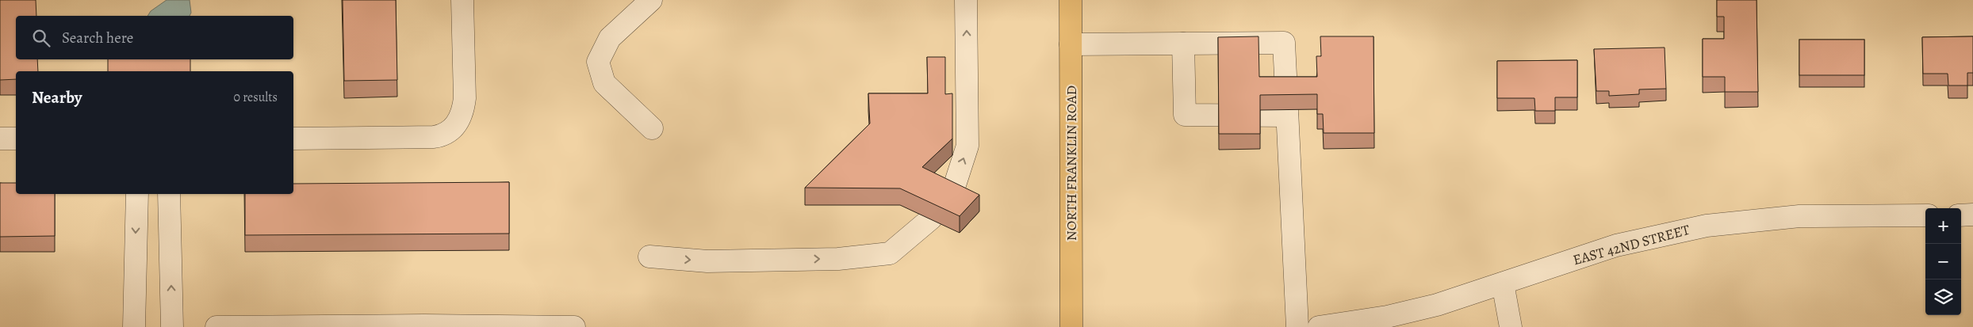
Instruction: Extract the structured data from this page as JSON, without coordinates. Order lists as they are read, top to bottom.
{
  "streets": {
    "main road": ["NORTH FRANKLIN ROAD"],
    "street": ["EAST 42ND STREET"]
  },
  "page": {
    "search": "Search here",
    "heading": ["Nearby", "0 results"],
    "map_buttons": ["+", "−"]
  }
}
